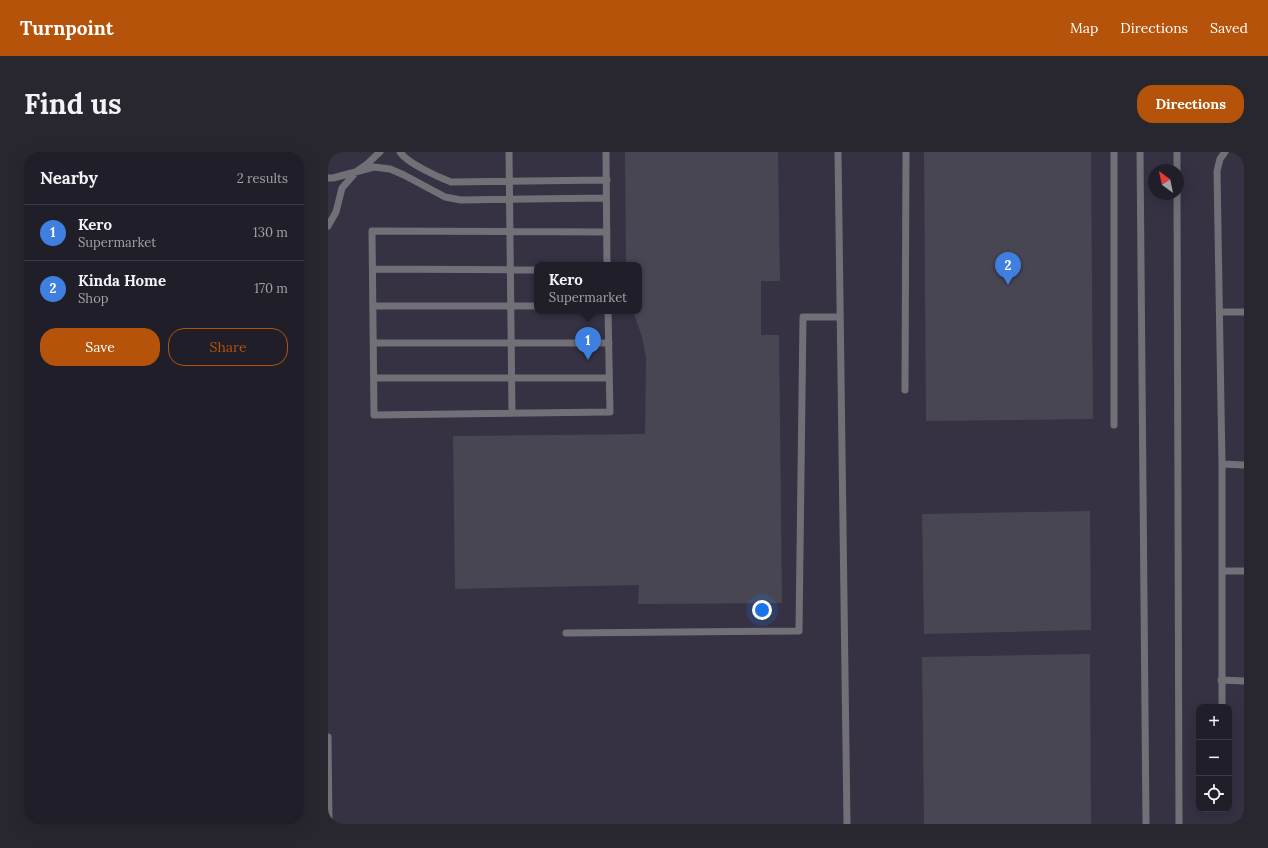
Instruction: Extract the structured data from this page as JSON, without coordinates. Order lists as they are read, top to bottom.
{
  "north": "top left",
  "page": {
    "header": "Turnpoint",
    "nav": ["Map", "Directions", "Saved"],
    "buttons": [
      "Directions",
      ["Save", "Share"]
    ],
    "title": "Find us",
    "heading": ["Nearby", "2 results"],
    "list": [
      {
        "mark": "1",
        "name": "Kero",
        "note": "Supermarket",
        "value": "130 m"
      },
      {
        "mark": "2",
        "name": "Kinda Home",
        "note": "Shop",
        "value": "170 m"
      }
    ],
    "pins": ["2", "1"],
    "popup": ["Kero", "Supermarket"],
    "map_buttons": ["+", "−"]
  }
}
